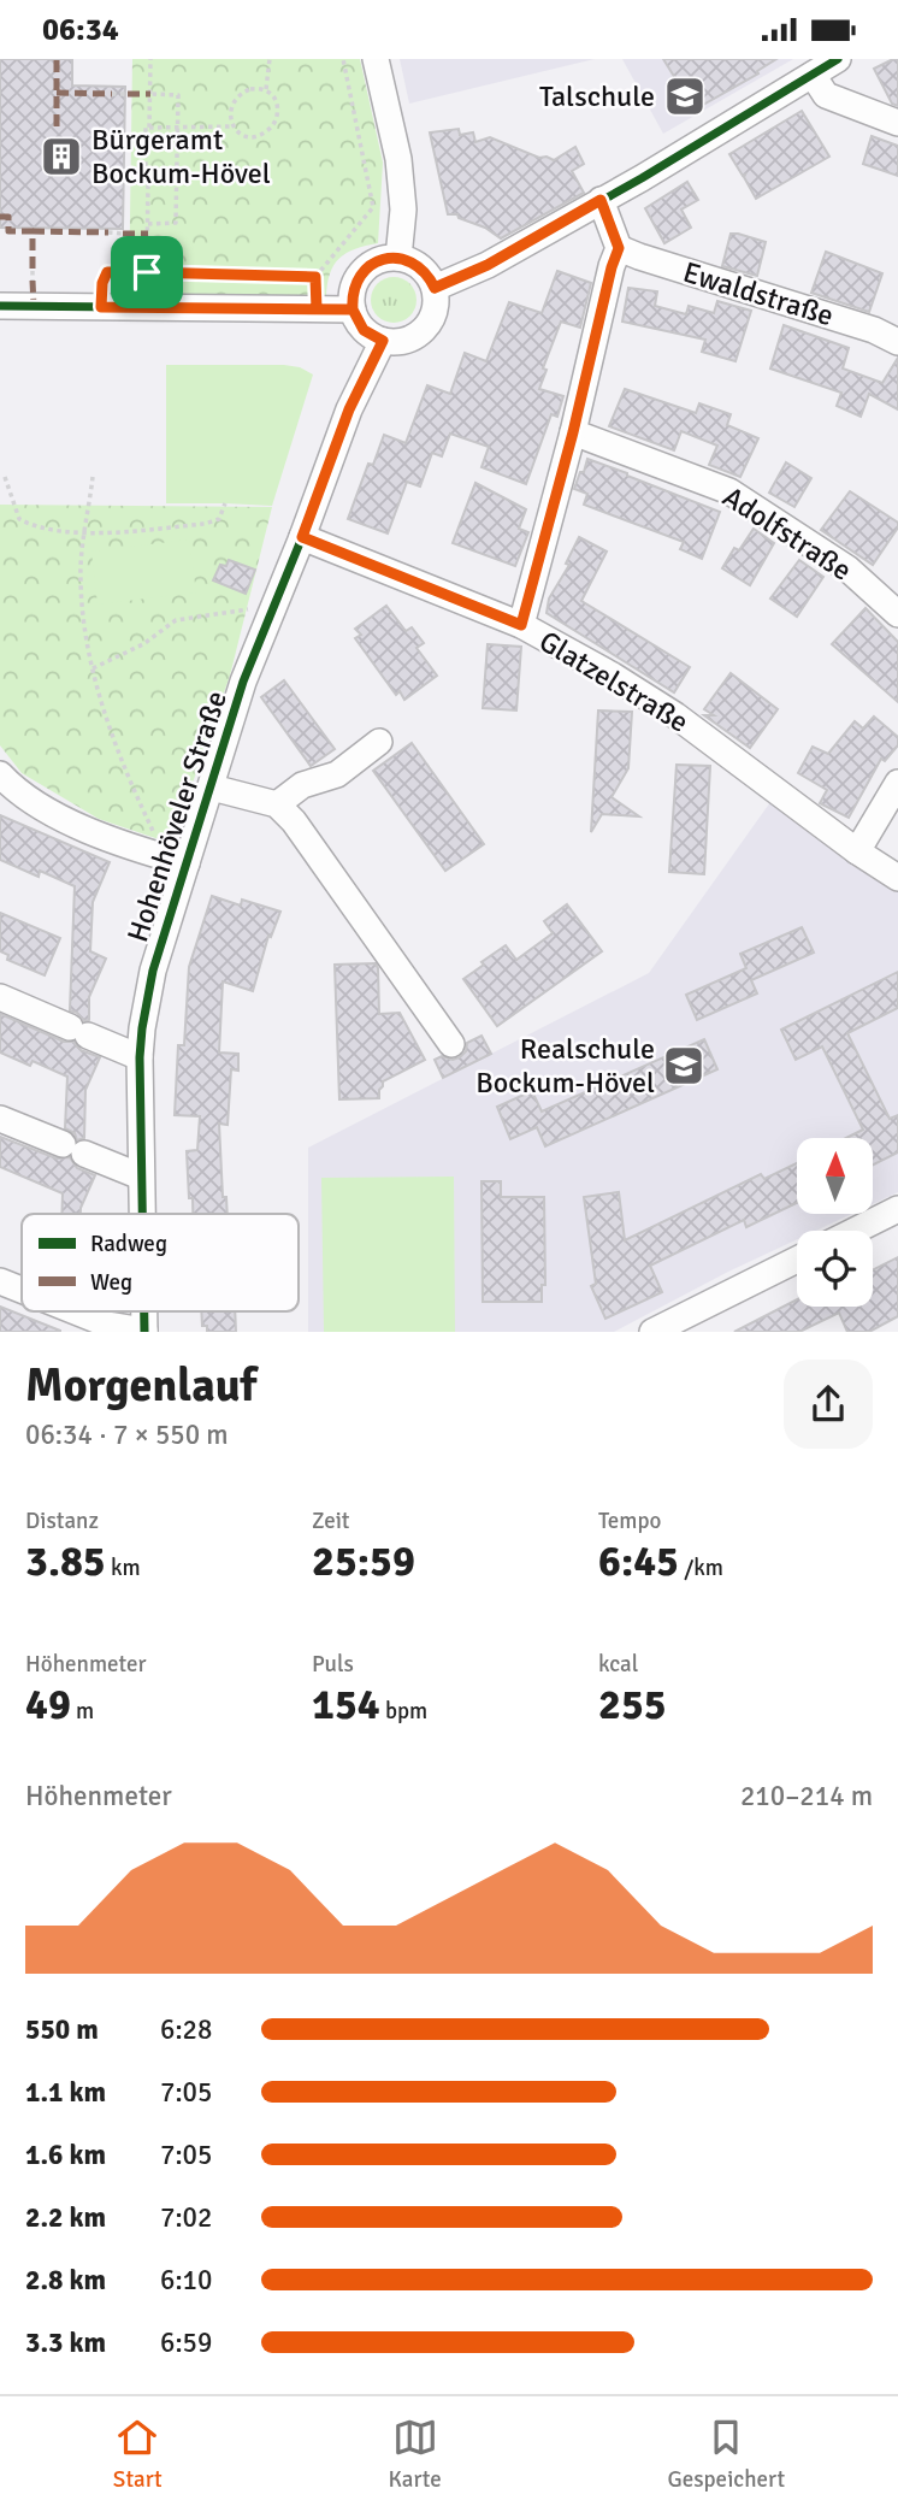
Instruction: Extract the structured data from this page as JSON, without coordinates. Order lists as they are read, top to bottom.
{
  "streets": {
    "street": [
      "Ewaldstraße",
      "Adolfstraße",
      "Glatzelstraße",
      "Hohenhöveler Straße"
    ]
  },
  "crossings": [
    ["Glatzelstraße", "Hohenhöveler Straße"]
  ],
  "places": {
    "school or university": ["Talschule", "Realschule Bockum-Hövel"],
    "building": ["Bürgeramt Bockum-Hövel"]
  },
  "legend": ["Radweg", "Weg"],
  "north": "top",
  "page": {
    "status": "06:34",
    "heading": ["Morgenlauf", "06:34 · 7 × 550 m"],
    "stats": [
      ["Distanz", "3.85 km"],
      ["Zeit", "25:59"],
      ["Tempo", "6:45 /km"],
      ["Höhenmeter", "49 m"],
      ["Puls", "154 bpm"],
      ["kcal", "255"]
    ],
    "chart": ["Höhenmeter", "210–214 m"],
    "list": [
      {
        "name": "550 m",
        "note": "6:28"
      },
      {
        "name": "1.1 km",
        "note": "7:05"
      },
      {
        "name": "1.6 km",
        "note": "7:05"
      },
      {
        "name": "2.2 km",
        "note": "7:02"
      },
      {
        "name": "2.8 km",
        "note": "6:10"
      },
      {
        "name": "3.3 km",
        "note": "6:59"
      }
    ],
    "tabs": ["Start", "Karte", "Gespeichert"]
  }
}
